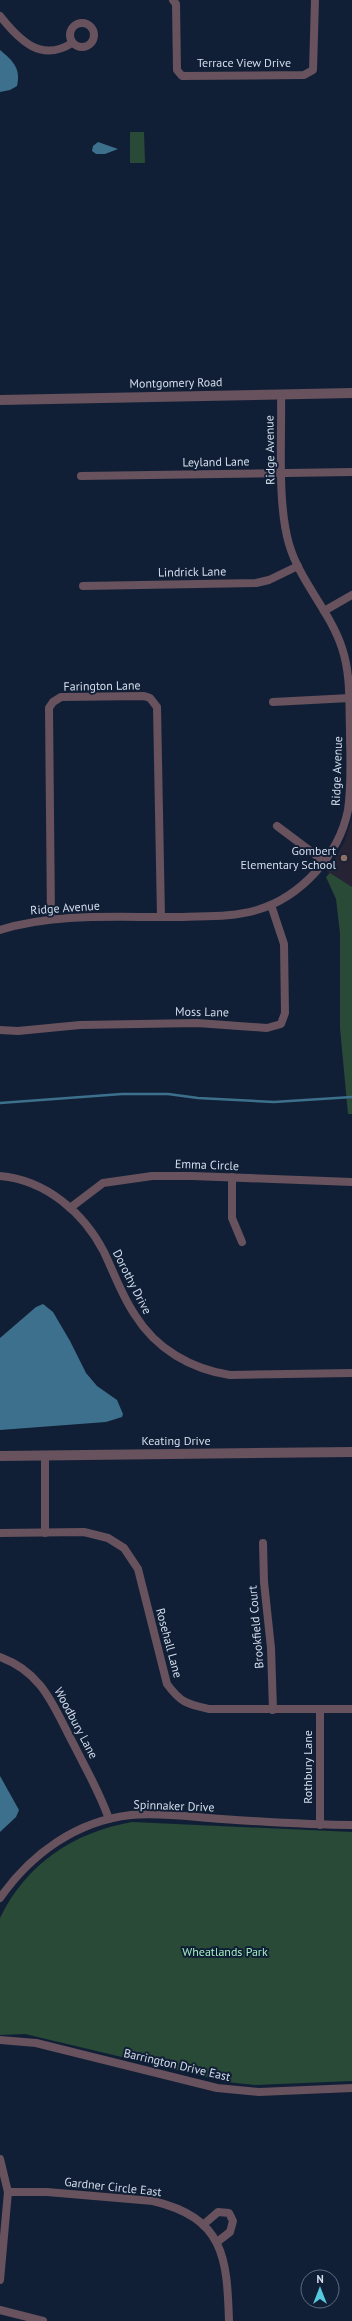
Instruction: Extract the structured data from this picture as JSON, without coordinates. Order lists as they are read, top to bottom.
{
  "streets": {
    "street": [
      "Terrace View Drive",
      "Montgomery Road",
      "Ridge Avenue",
      "Leyland Lane",
      "Lindrick Lane",
      "Farington Lane",
      "Moss Lane",
      "Emma Circle",
      "Dorothy Drive",
      "Keating Drive",
      "Brookfield Court",
      "Rosehall Lane",
      "Woodbury Lane",
      "Rothbury Lane",
      "Spinnaker Drive",
      "Barrington Drive East",
      "Gardner Circle East"
    ]
  },
  "crossings": [
    ["Montgomery Road", "Ridge Avenue"],
    ["Ridge Avenue", "Leyland Lane"],
    ["Ridge Avenue", "Lindrick Lane"],
    ["Ridge Avenue", "Farington Lane"],
    ["Ridge Avenue", "Moss Lane"],
    ["Emma Circle", "Dorothy Drive"],
    ["Brookfield Court", "Rosehall Lane"],
    ["Rosehall Lane", "Rothbury Lane"],
    ["Woodbury Lane", "Spinnaker Drive"],
    ["Rothbury Lane", "Spinnaker Drive"]
  ],
  "parks": ["Wheatlands Park"],
  "places": ["Gombert Elementary School"],
  "north": "top"
}
